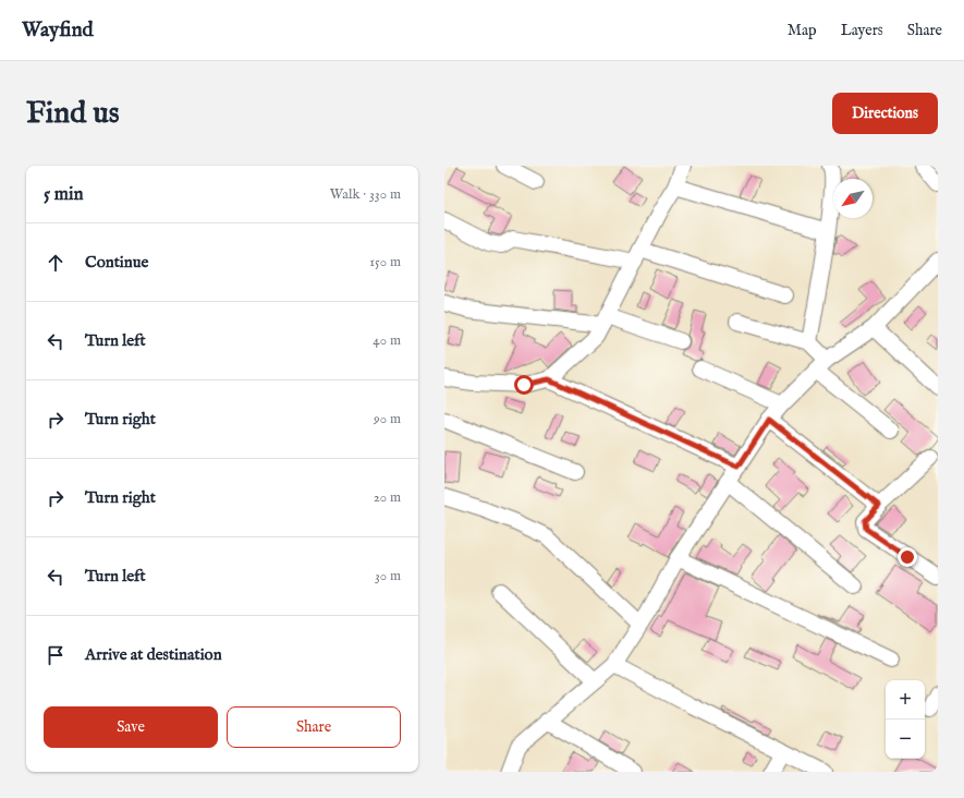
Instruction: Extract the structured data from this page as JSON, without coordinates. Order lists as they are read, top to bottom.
{
  "north": "bottom left",
  "page": {
    "header": "Wayfind",
    "nav": ["Map", "Layers", "Share"],
    "buttons": [
      "Directions",
      ["Save", "Share"]
    ],
    "title": "Find us",
    "heading": ["5 min", "Walk · 330 m"],
    "list": [
      ["Continue", "150 m"],
      ["Turn left", "40 m"],
      ["Turn right", "90 m"],
      ["Turn right", "20 m"],
      ["Turn left", "30 m"],
      "Arrive at destination"
    ],
    "map_buttons": ["+", "−"]
  }
}
